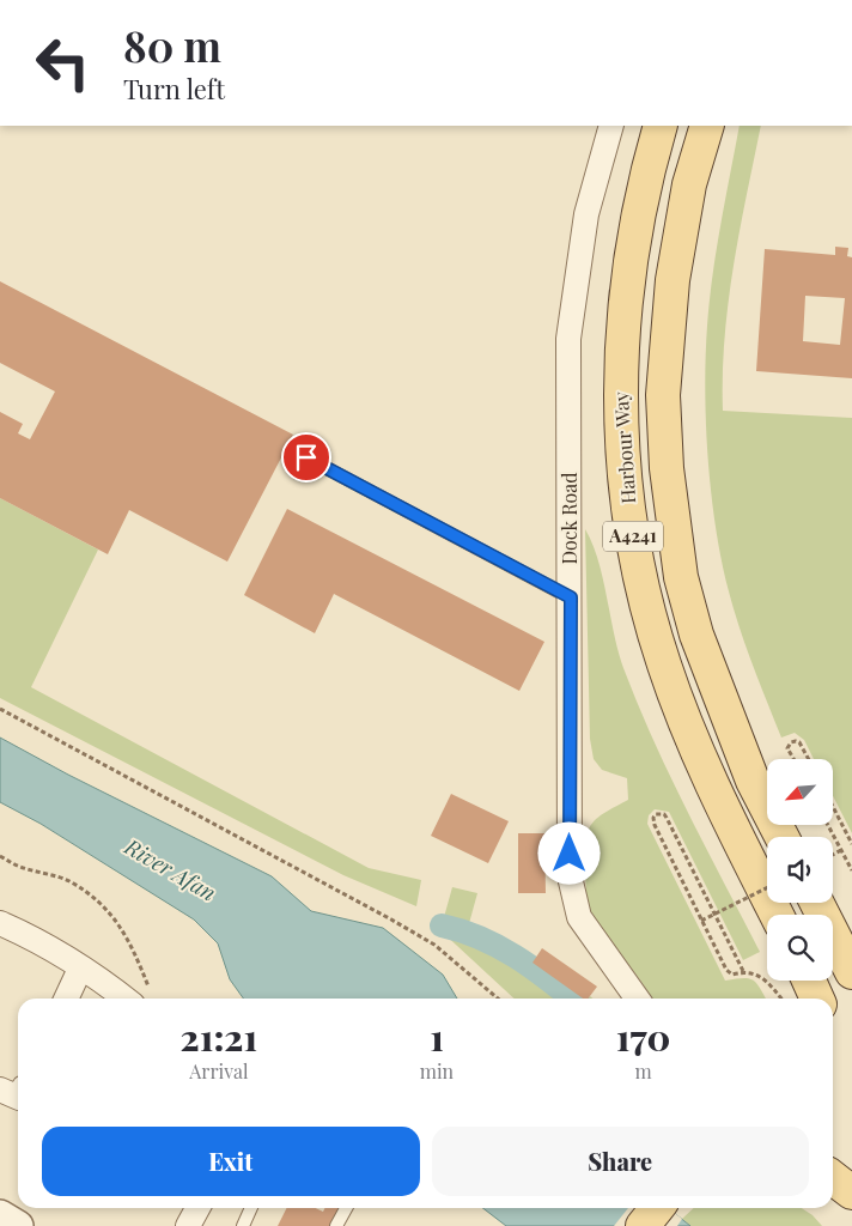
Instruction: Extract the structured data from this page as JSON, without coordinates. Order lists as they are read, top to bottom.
{
  "streets": {
    "main road": ["Harbour Way", "A4241"],
    "street": ["Dock Road"]
  },
  "water": ["River Afan"],
  "north": "bottom left",
  "page": {
    "turn": ["80 m", "Turn left"],
    "eta": [
      "21:21",
      "Arrival",
      "1",
      "min",
      "170",
      "m"
    ],
    "buttons": ["Exit", "Share"]
  }
}
